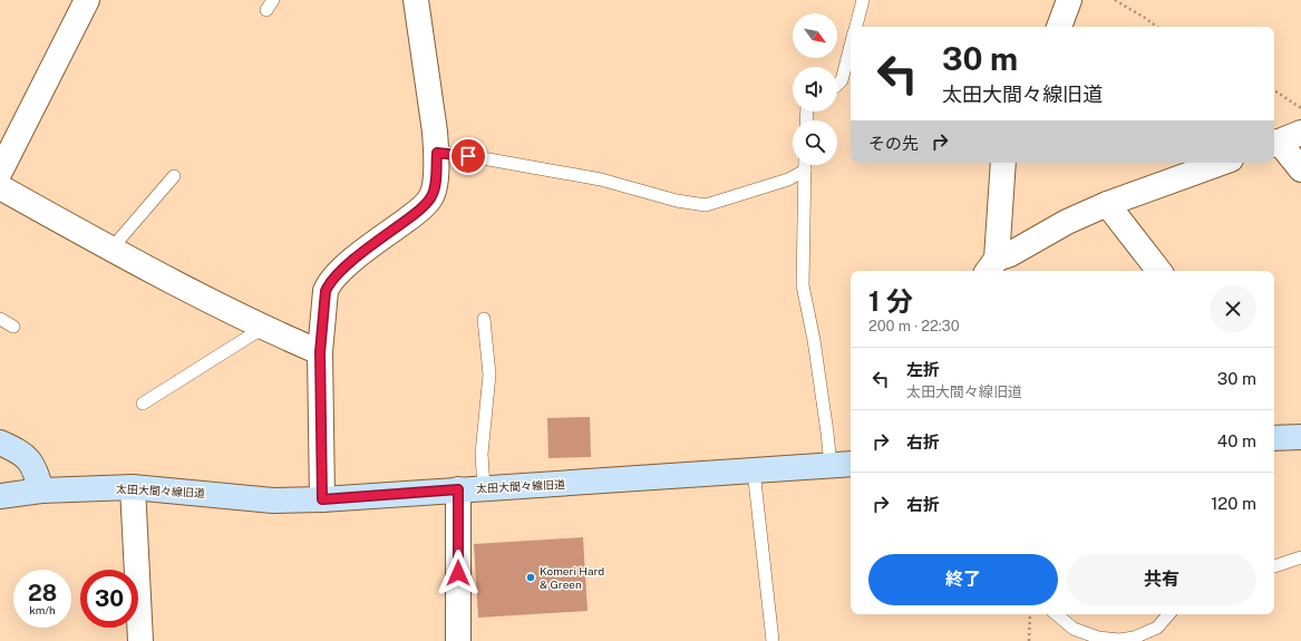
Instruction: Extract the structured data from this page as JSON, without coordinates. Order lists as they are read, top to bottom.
{
  "streets": {
    "street": ["太田大間々線旧道"]
  },
  "places": ["Komeri Hard & Green"],
  "north": "bottom right",
  "page": {
    "turn": ["30 m", "太田大間々線旧道"],
    "then": "その先",
    "heading": ["1 分", "200 m · 22:30"],
    "list": [
      {
        "name": "左折",
        "note": "太田大間々線旧道",
        "value": "30 m"
      },
      {
        "name": "右折",
        "value": "40 m"
      },
      {
        "name": "右折",
        "value": "120 m"
      }
    ],
    "buttons": ["終了", "共有"],
    "speed": "28 km/h",
    "limit": "30"
  }
}
